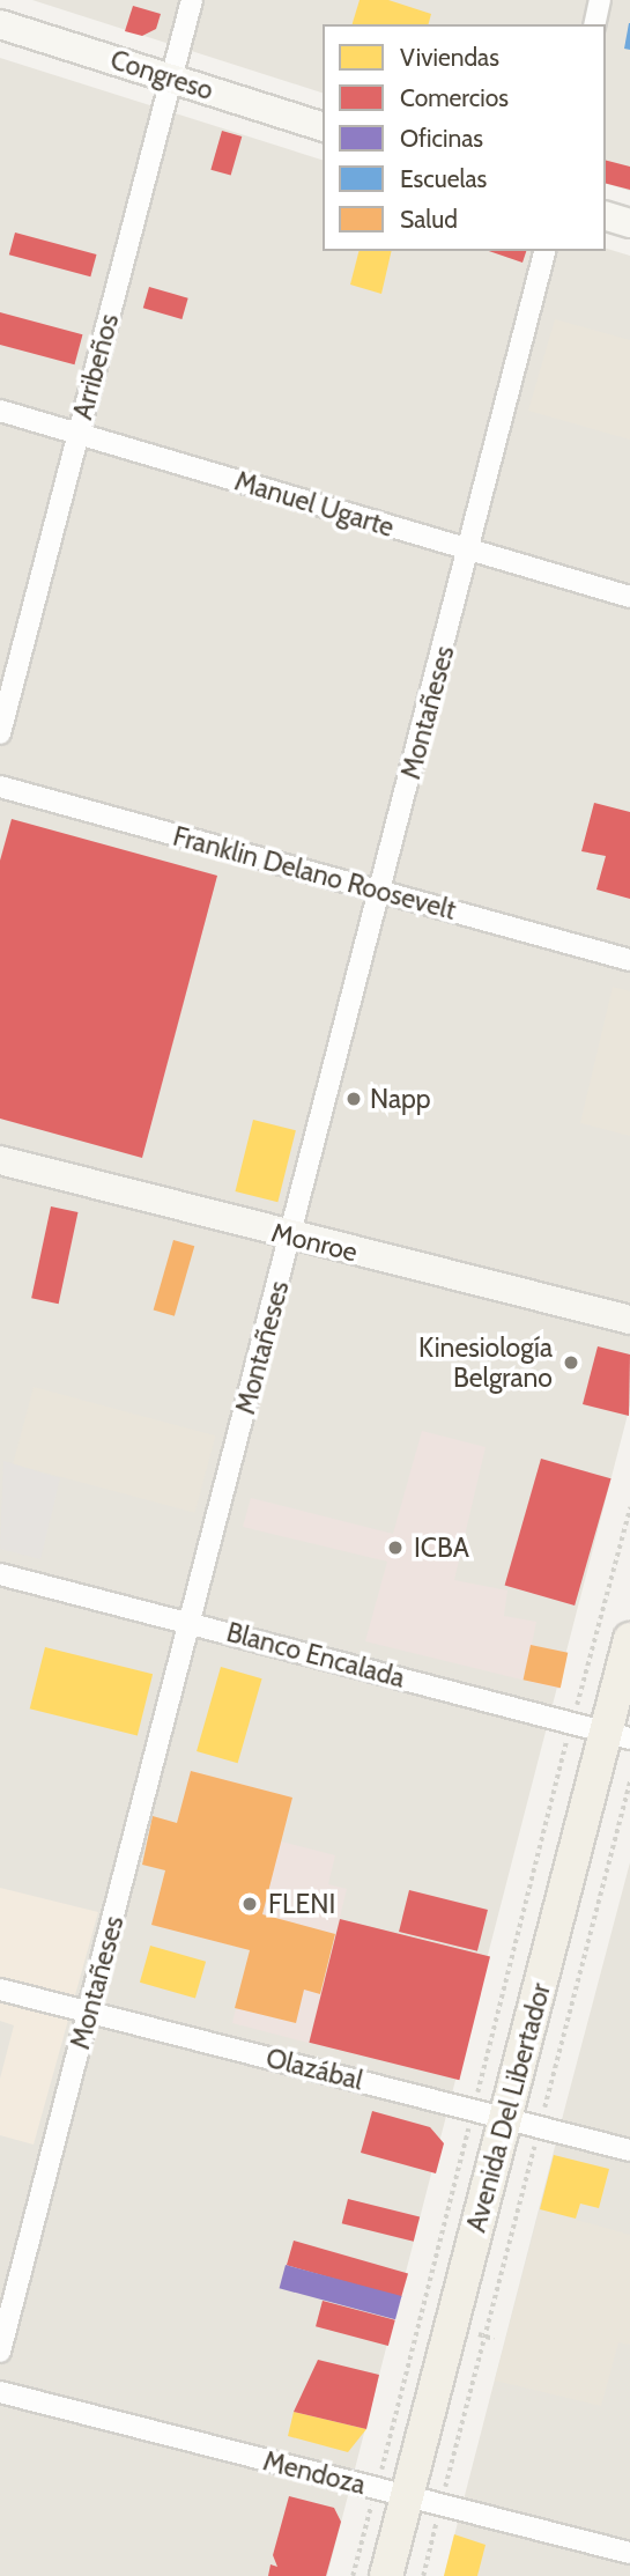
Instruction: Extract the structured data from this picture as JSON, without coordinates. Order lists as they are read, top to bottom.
{
  "streets": {
    "main road": ["Congreso", "Monroe", "Avenida Del Libertador"],
    "street": [
      "Arribeños",
      "Manuel Ugarte",
      "Montañeses",
      "Franklin Delano Roosevelt",
      "Blanco Encalada",
      "Olazábal",
      "Mendoza"
    ]
  },
  "crossings": [
    ["Congreso", "Arribeños"],
    ["Arribeños", "Manuel Ugarte"],
    ["Manuel Ugarte", "Montañeses"],
    ["Montañeses", "Franklin Delano Roosevelt"],
    ["Montañeses", "Monroe"],
    ["Montañeses", "Blanco Encalada"],
    ["Montañeses", "Olazábal"],
    ["Blanco Encalada", "Avenida Del Libertador"],
    ["Olazábal", "Avenida Del Libertador"],
    ["Avenida Del Libertador", "Mendoza"]
  ],
  "places": [
    "Napp",
    "Kinesiología Belgrano",
    "ICBA",
    "FLENI"
  ],
  "legend": [
    "Viviendas",
    "Comercios",
    "Oficinas",
    "Escuelas",
    "Salud"
  ]
}
